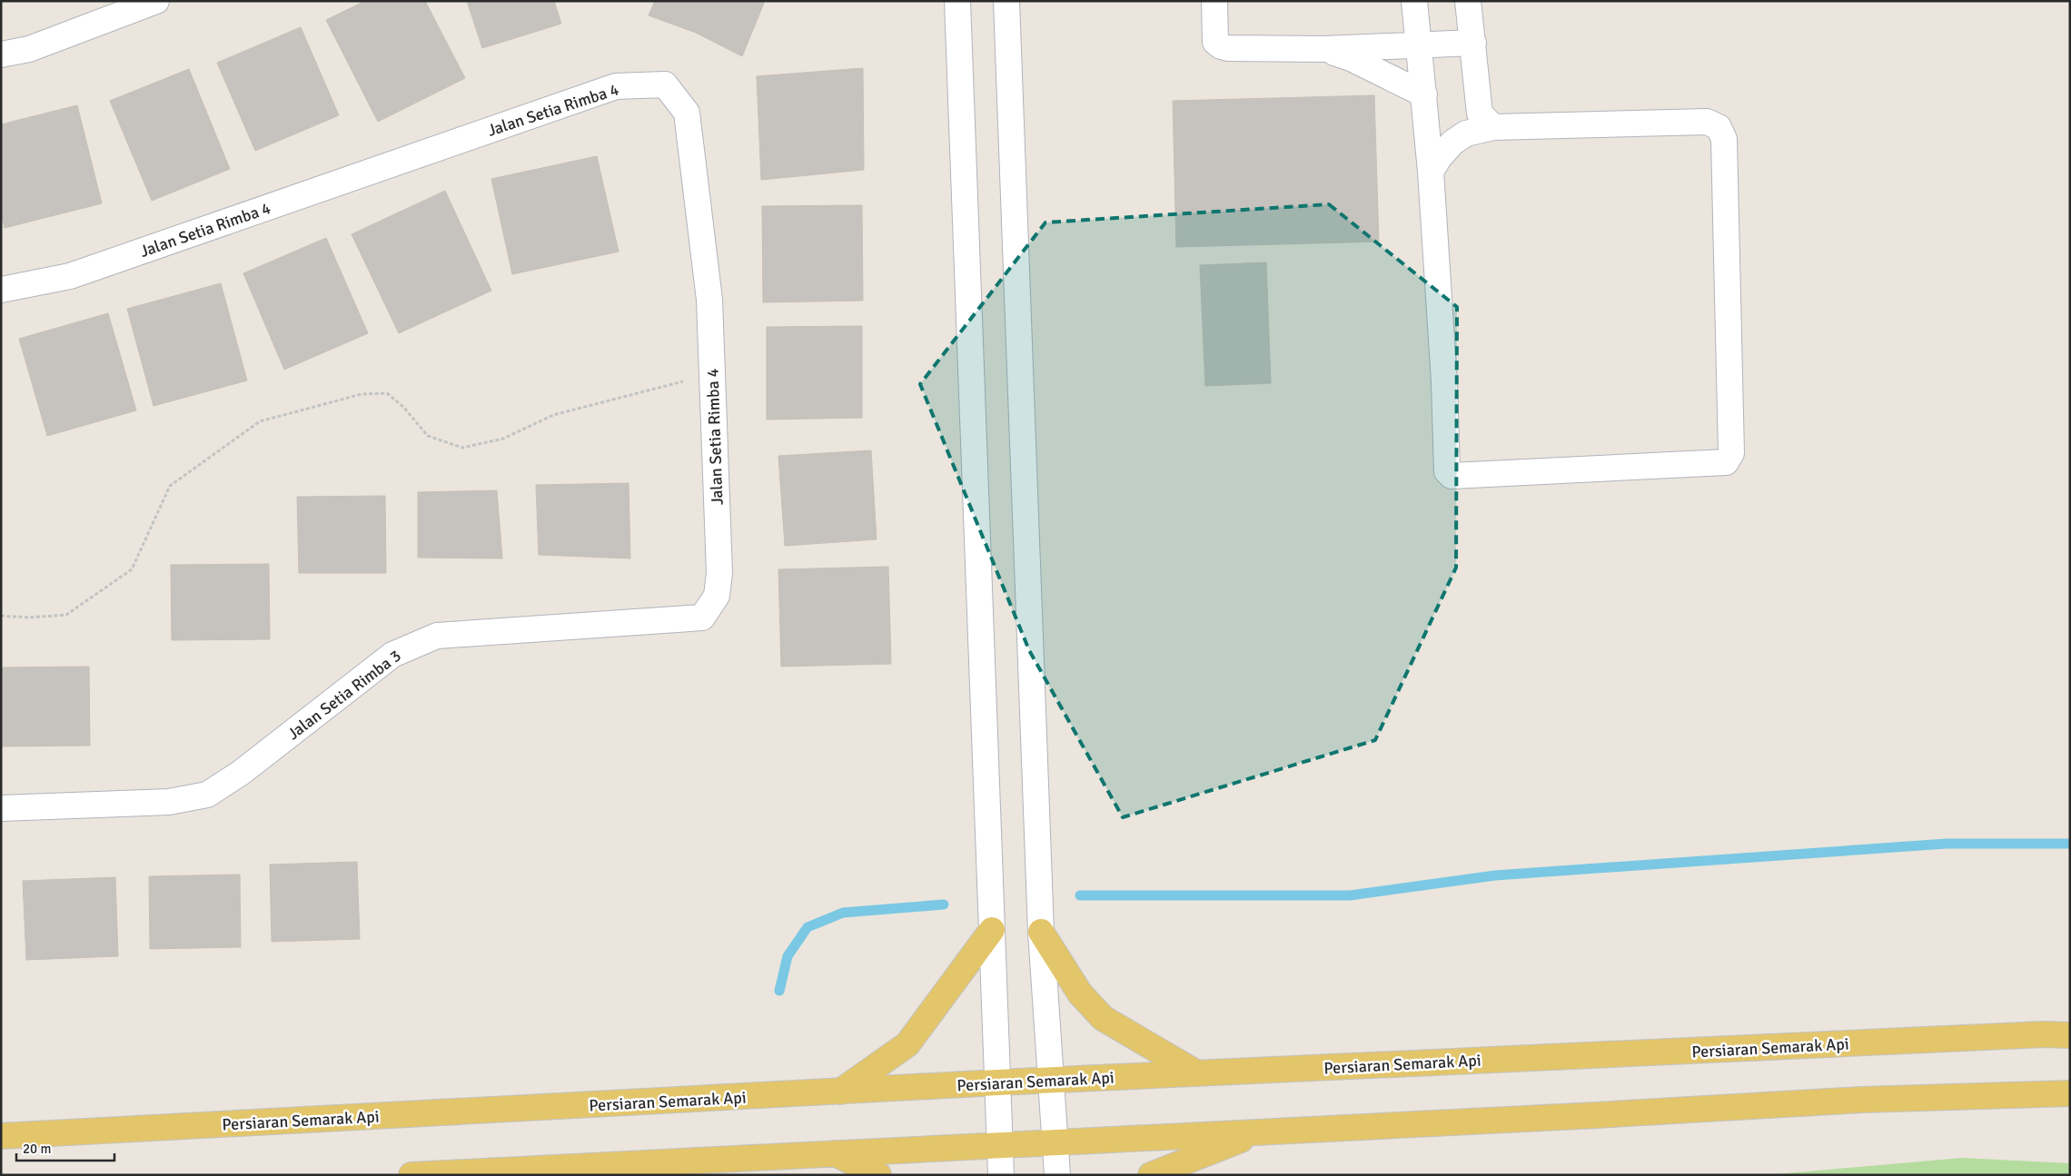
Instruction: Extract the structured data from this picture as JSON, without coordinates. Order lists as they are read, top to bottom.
{
  "streets": {
    "main road": ["Persiaran Semarak Api"],
    "street": ["Jalan Setia Rimba 4", "Jalan Setia Rimba 3"]
  },
  "crossings": [
    ["Jalan Setia Rimba 4", "Jalan Setia Rimba 3"]
  ],
  "scale_bar": "20 m"
}
